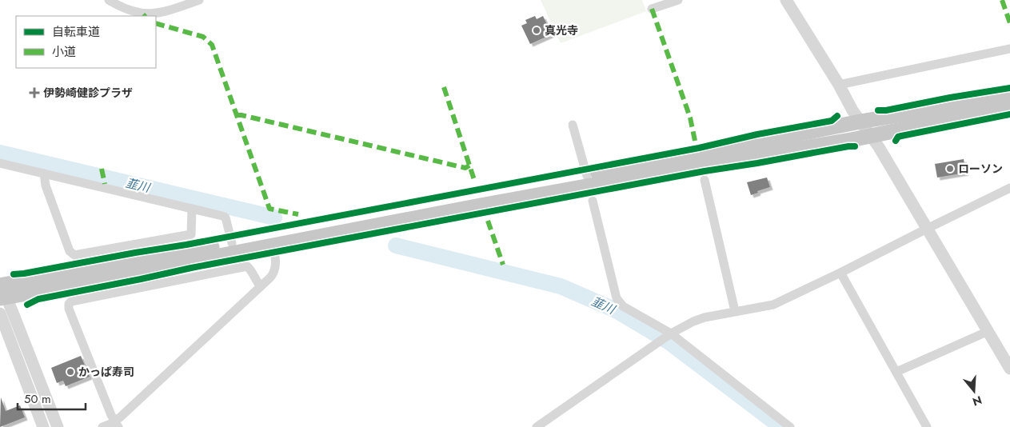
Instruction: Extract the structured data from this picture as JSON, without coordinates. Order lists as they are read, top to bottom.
{
  "water": ["韮川"],
  "places": {
    "other": ["真光寺", "ローソン", "かっぱ寿司"],
    "health": ["伊勢崎健診プラザ"]
  },
  "legend": ["自転車道", "小道"],
  "scale_bar": "50 m",
  "north": "bottom"
}
